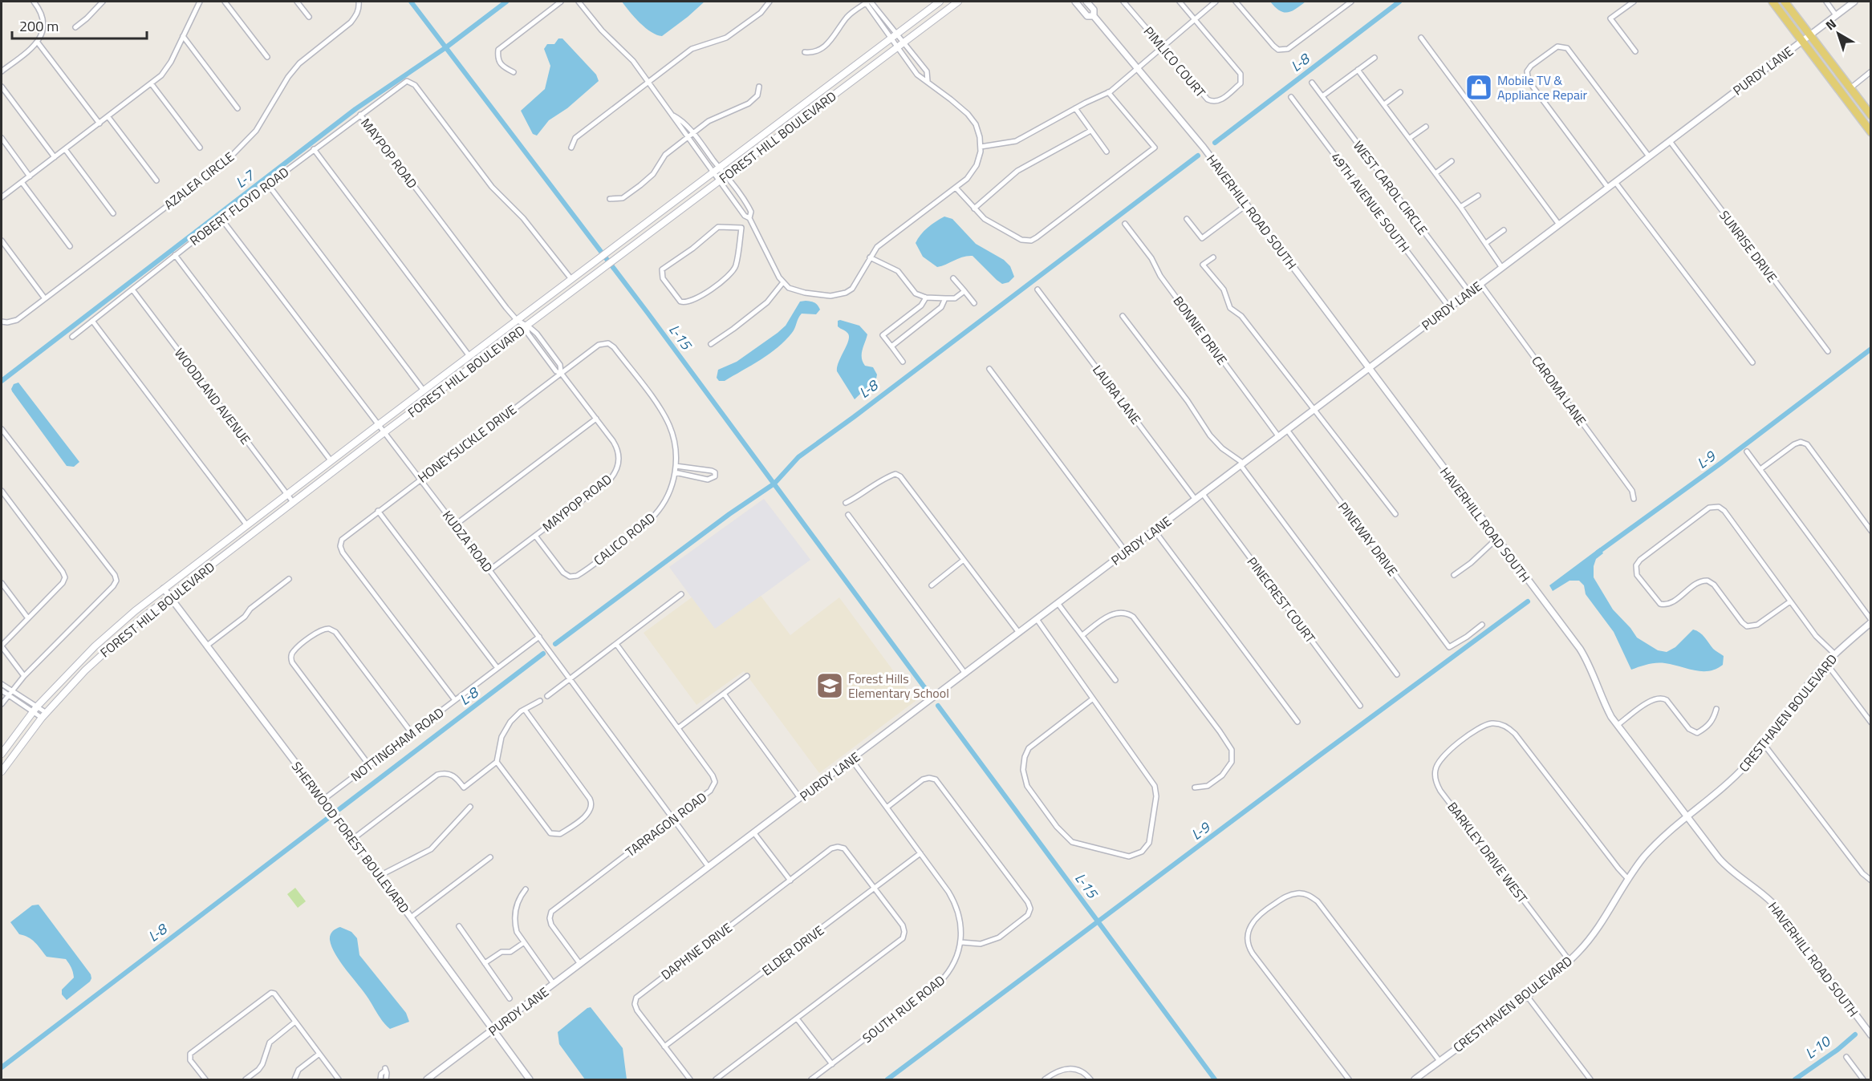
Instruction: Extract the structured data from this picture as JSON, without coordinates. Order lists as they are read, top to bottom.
{
  "streets": {
    "main road": ["FOREST HILL BOULEVARD"],
    "street": [
      "PIMLICO COURT",
      "PURDY LANE",
      "MAYPOP ROAD",
      "AZALEA CIRCLE",
      "WEST CAROL CIRCLE",
      "49TH AVENUE SOUTH",
      "ROBERT FLOYD ROAD",
      "HAVERHILL ROAD SOUTH",
      "SUNRISE DRIVE",
      "BONNIE DRIVE",
      "CAROMA LANE",
      "LAURA LANE",
      "WOODLAND AVENUE",
      "HONEYSUCKLE DRIVE",
      "CALICO ROAD",
      "PINEWAY DRIVE",
      "KUDZA ROAD",
      "PINECREST COURT",
      "CRESTHAVEN BOULEVARD",
      "NOTTINGHAM ROAD",
      "TARRAGON ROAD",
      "SHERWOOD FOREST BOULEVARD",
      "BARKLEY DRIVE WEST",
      "ELDER DRIVE",
      "DAPHNE DRIVE",
      "SOUTH RUE ROAD"
    ]
  },
  "crossings": [
    ["PURDY LANE", "WEST CAROL CIRCLE"],
    ["PURDY LANE", "49TH AVENUE SOUTH"],
    ["PURDY LANE", "HAVERHILL ROAD SOUTH"],
    ["PURDY LANE", "SUNRISE DRIVE"],
    ["PURDY LANE", "BONNIE DRIVE"],
    ["PURDY LANE", "CAROMA LANE"],
    ["PURDY LANE", "LAURA LANE"],
    ["PURDY LANE", "PINEWAY DRIVE"],
    ["PURDY LANE", "KUDZA ROAD"],
    ["PURDY LANE", "PINECREST COURT"],
    ["PURDY LANE", "TARRAGON ROAD"],
    ["PURDY LANE", "SHERWOOD FOREST BOULEVARD"],
    ["FOREST HILL BOULEVARD", "MAYPOP ROAD"],
    ["FOREST HILL BOULEVARD", "ROBERT FLOYD ROAD"],
    ["FOREST HILL BOULEVARD", "WOODLAND AVENUE"],
    ["FOREST HILL BOULEVARD", "KUDZA ROAD"],
    ["FOREST HILL BOULEVARD", "SHERWOOD FOREST BOULEVARD"],
    ["MAYPOP ROAD", "ROBERT FLOYD ROAD"],
    ["MAYPOP ROAD", "HONEYSUCKLE DRIVE"],
    ["MAYPOP ROAD", "CALICO ROAD"],
    ["MAYPOP ROAD", "KUDZA ROAD"],
    ["ROBERT FLOYD ROAD", "WOODLAND AVENUE"],
    ["ROBERT FLOYD ROAD", "KUDZA ROAD"],
    ["HAVERHILL ROAD SOUTH", "CRESTHAVEN BOULEVARD"],
    ["HONEYSUCKLE DRIVE", "CALICO ROAD"],
    ["HONEYSUCKLE DRIVE", "KUDZA ROAD"],
    ["HONEYSUCKLE DRIVE", "NOTTINGHAM ROAD"],
    ["KUDZA ROAD", "NOTTINGHAM ROAD"],
    ["KUDZA ROAD", "TARRAGON ROAD"],
    ["CRESTHAVEN BOULEVARD", "BARKLEY DRIVE WEST"],
    ["NOTTINGHAM ROAD", "SHERWOOD FOREST BOULEVARD"],
    ["ELDER DRIVE", "DAPHNE DRIVE"]
  ],
  "water": [
    "L-8",
    "L-7",
    "L-15",
    "L-9",
    "L-10"
  ],
  "places": {
    "shop": ["Mobile TV & Appliance Repair"],
    "school or university": ["Forest Hills Elementary School"]
  },
  "scale_bar": "200 m",
  "north": "top left"
}
